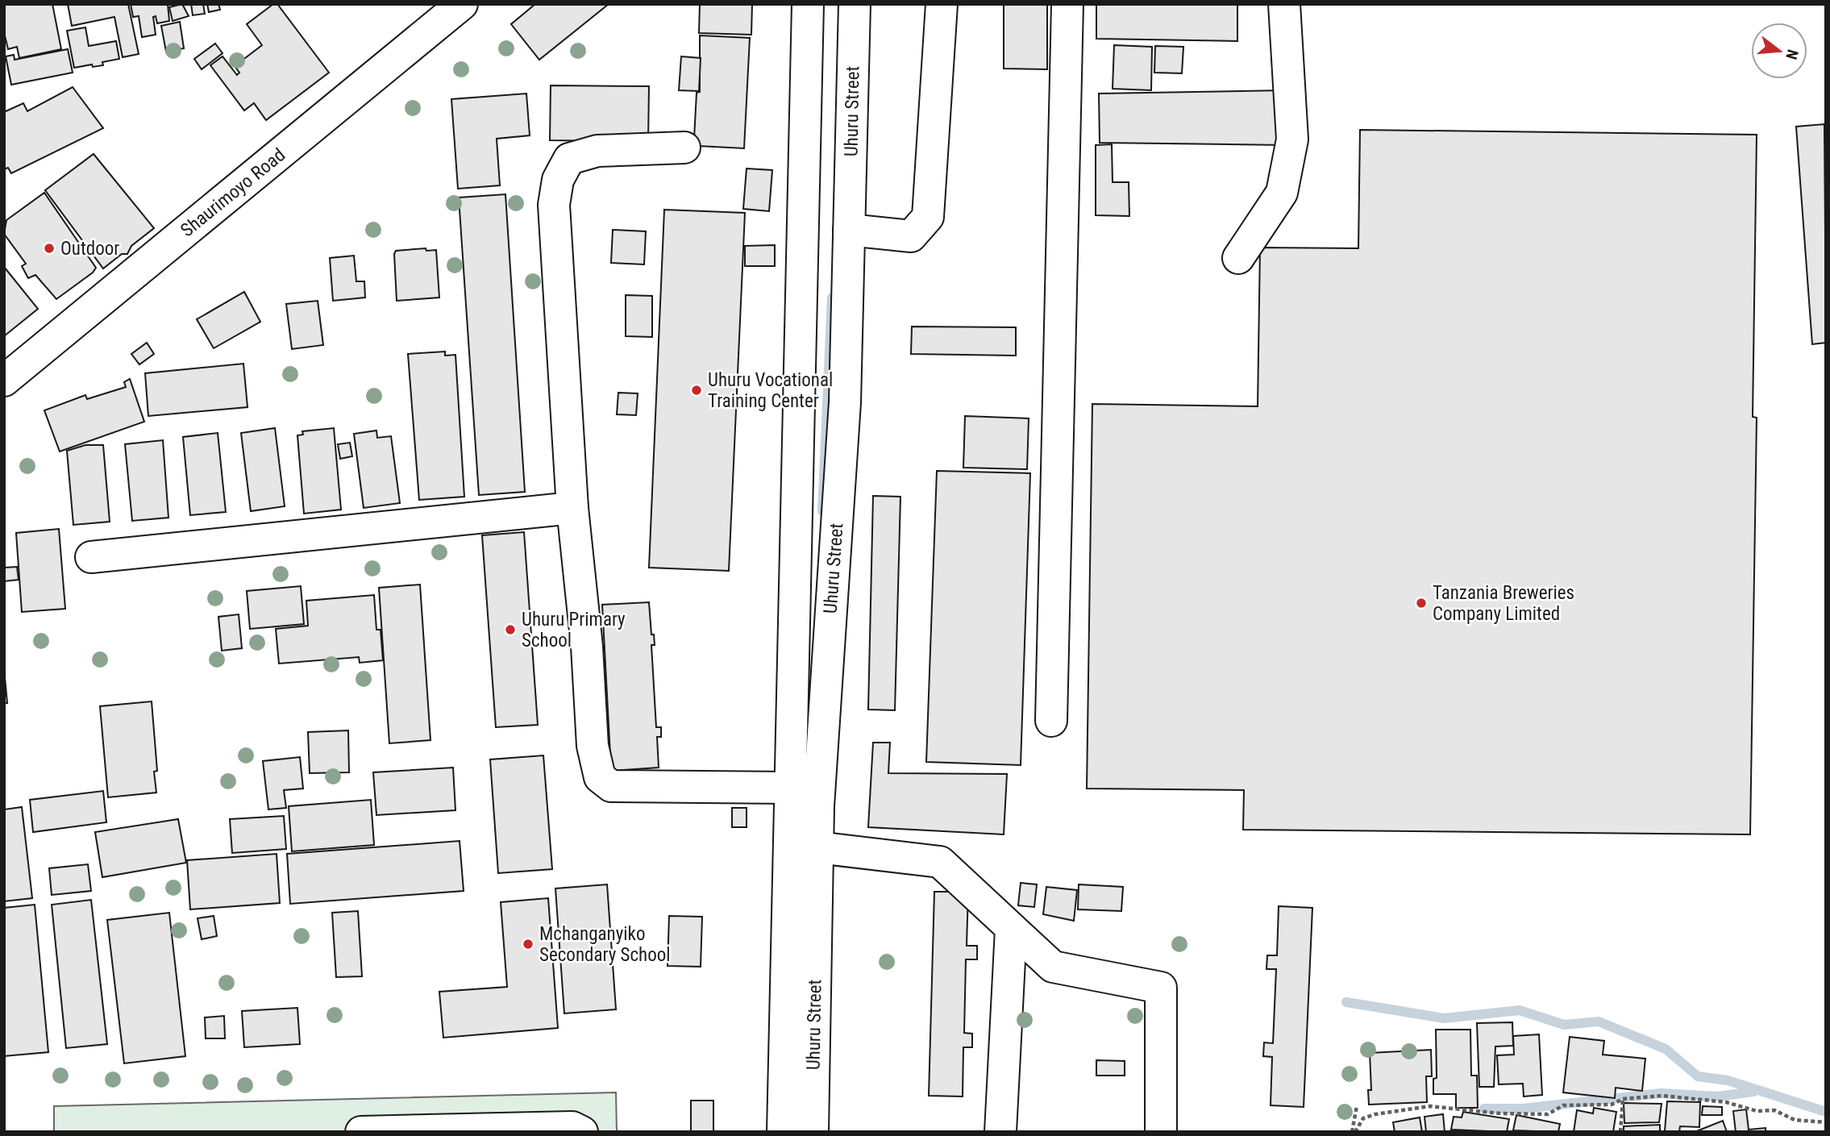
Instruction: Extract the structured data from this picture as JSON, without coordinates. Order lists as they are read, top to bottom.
{
  "streets": {
    "main road": ["Uhuru Street", "Shaurimoyo Road"]
  },
  "places": [
    "Outdoor",
    "Uhuru Vocational Training Center",
    "Tanzania Breweries Company Limited",
    "Uhuru Primary School",
    "Mchanganyiko Secondary School"
  ],
  "north": "right"
}
